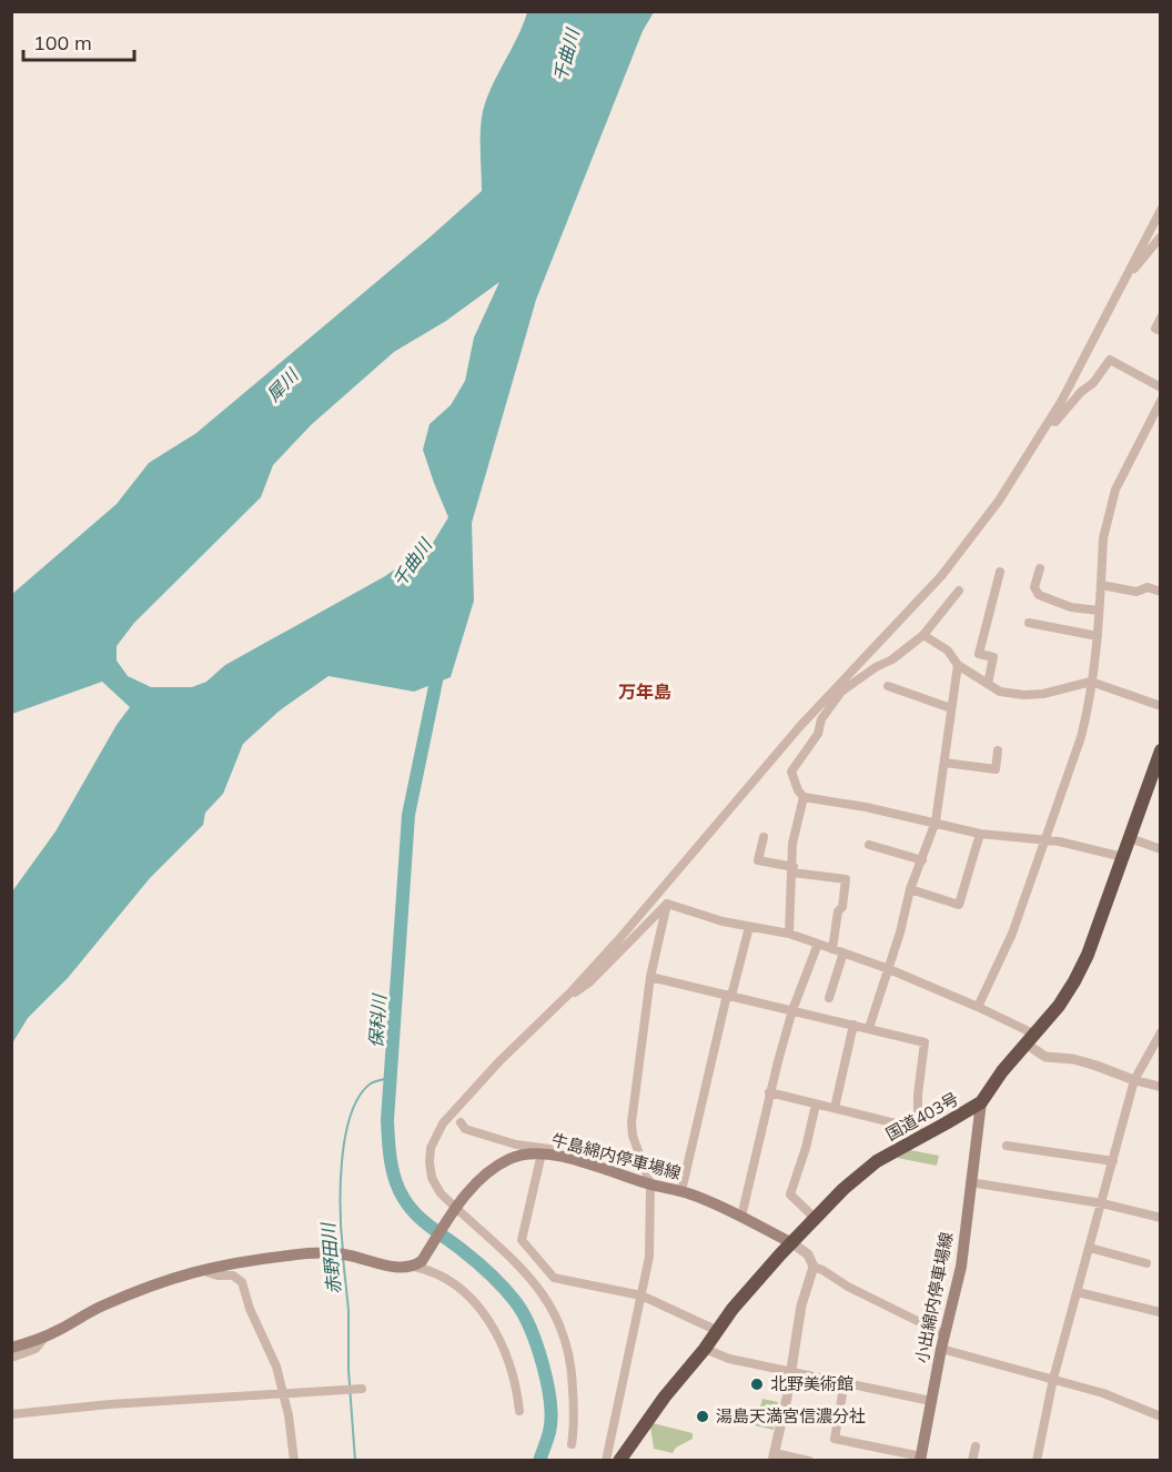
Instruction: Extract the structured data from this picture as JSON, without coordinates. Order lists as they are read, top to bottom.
{
  "streets": {
    "highway": ["国道403号"],
    "main road": ["牛島綿内停車場線", "小出綿内停車場線"]
  },
  "crossings": [
    ["国道403号", "牛島綿内停車場線"],
    ["国道403号", "小出綿内停車場線"]
  ],
  "districts": ["万年島"],
  "water": [
    "千曲川",
    "犀川",
    "保科川",
    "赤野田川"
  ],
  "places": ["北野美術館", "湯島天満宮信濃分社"],
  "scale_bar": "100 m"
}
